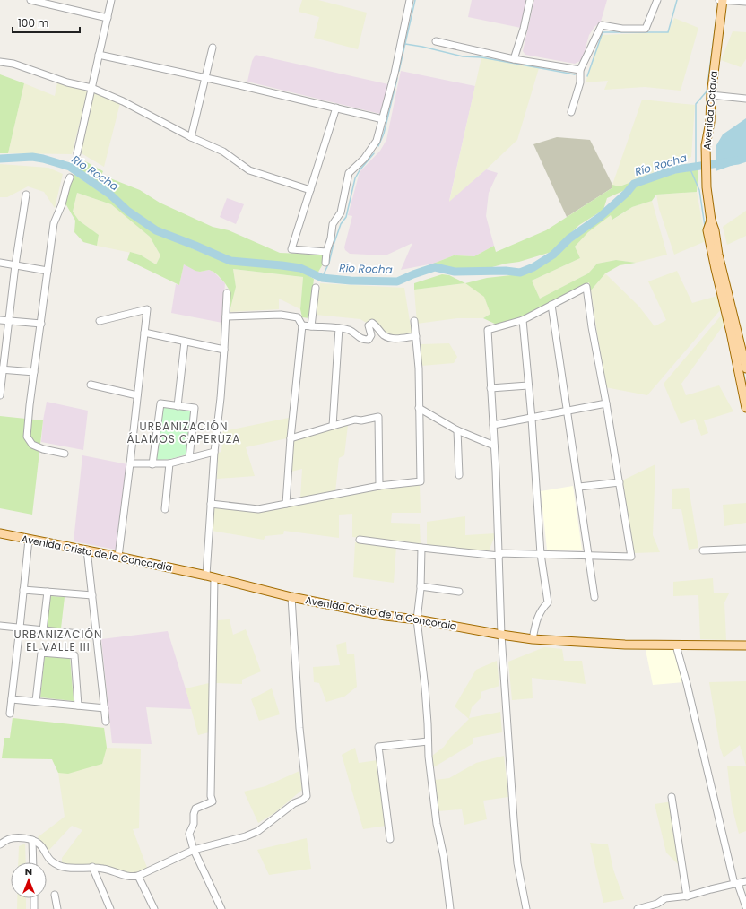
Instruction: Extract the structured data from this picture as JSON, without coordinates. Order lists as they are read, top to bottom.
{
  "streets": {
    "main road": ["Avenida Octava", "Avenida Cristo de la Concordia"]
  },
  "districts": ["URBANIZACIÓN ÁLAMOS CAPERUZA", "URBANIZACIÓN EL VALLE III"],
  "water": ["Río Rocha"],
  "scale_bar": "100 m",
  "north": "top"
}
